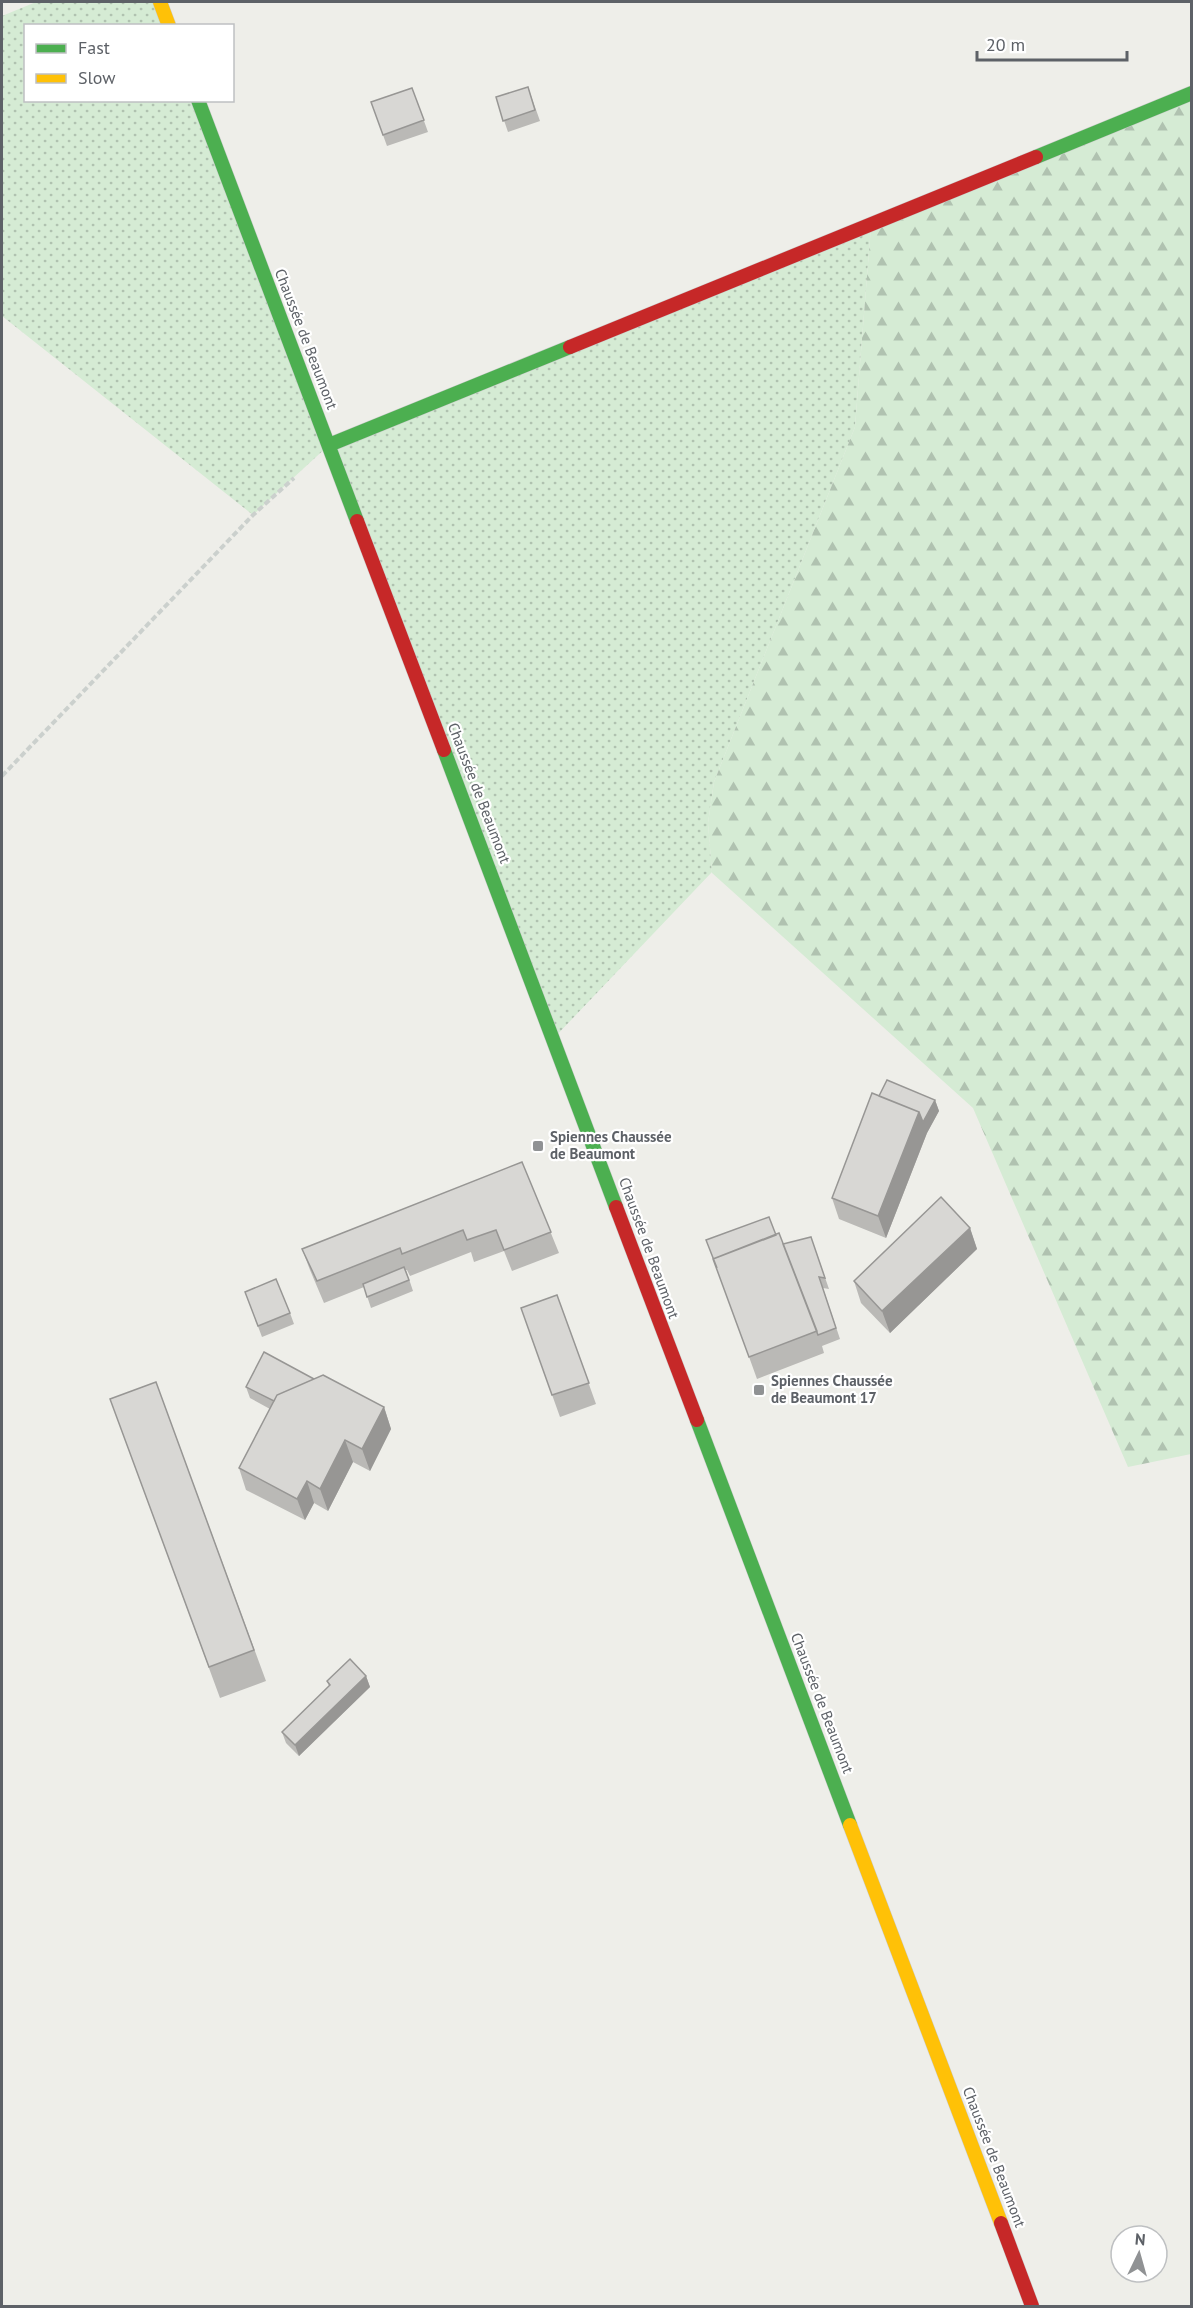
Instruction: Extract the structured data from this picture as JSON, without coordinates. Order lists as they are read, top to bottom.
{
  "streets": {
    "main road": ["Chaussée de Beaumont"]
  },
  "places": {
    "transit": ["Spiennes Chaussée de Beaumont", "Spiennes Chaussée de Beaumont 17"]
  },
  "legend": ["Fast", "Slow"],
  "scale_bar": "20 m",
  "north": "top"
}
